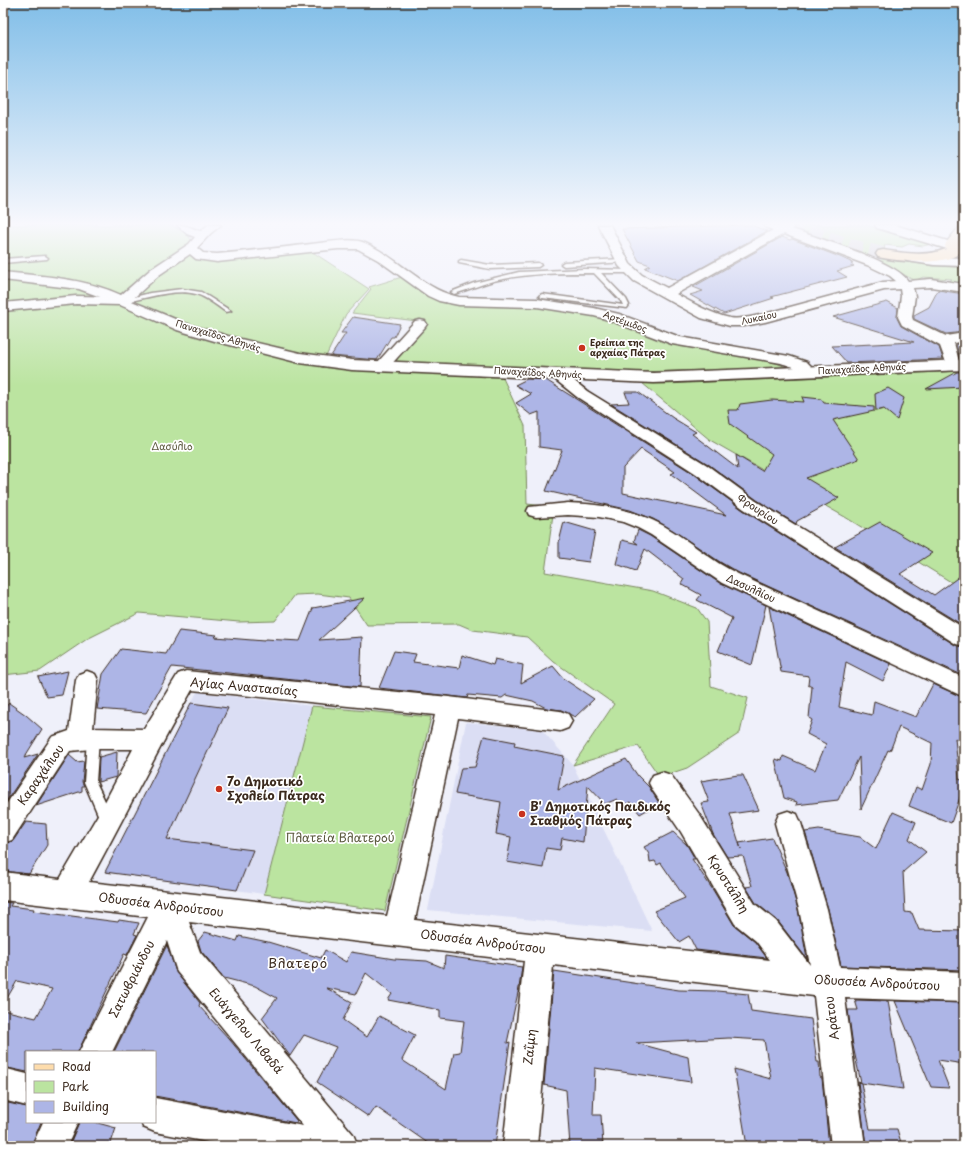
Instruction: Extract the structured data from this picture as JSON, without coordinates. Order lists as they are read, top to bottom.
{
  "streets": {
    "street": [
      "Λυκαίου",
      "Αρτέμιδος",
      "Παναχαΐδος Αθηνάς",
      "Φρουρίου",
      "Δασυλλίου",
      "Αγίας Αναστασίας",
      "Καραχάλιου",
      "Κρυστάλλη",
      "Οδυσσέα Ανδρούτσου",
      "Σατωβριάνδου",
      "Αράτου",
      "Ευάγγελου Λιβαδά",
      "Ζαΐμη"
    ]
  },
  "crossings": [
    ["Αρτέμιδος", "Παναχαΐδος Αθηνάς"],
    ["Παναχαΐδος Αθηνάς", "Φρουρίου"],
    ["Αγίας Αναστασίας", "Καραχάλιου"],
    ["Αγίας Αναστασίας", "Οδυσσέα Ανδρούτσου"],
    ["Κρυστάλλη", "Οδυσσέα Ανδρούτσου"],
    ["Κρυστάλλη", "Αράτου"],
    ["Οδυσσέα Ανδρούτσου", "Σατωβριάνδου"],
    ["Οδυσσέα Ανδρούτσου", "Αράτου"],
    ["Οδυσσέα Ανδρούτσου", "Ευάγγελου Λιβαδά"],
    ["Οδυσσέα Ανδρούτσου", "Ζαΐμη"],
    ["Σατωβριάνδου", "Ευάγγελου Λιβαδά"]
  ],
  "districts": ["Βλατερό"],
  "parks": ["Δασύλιο", "Πλατεία Βλατερού"],
  "places": ["Ερείπια της αρχαίας Πάτρας", "7ο Δημοτικό Σχολείο Πάτρας", "Β' Δημοτικός Παιδικός Σταθμός Πάτρας"],
  "legend": ["Road", "Park", "Building"]
}
